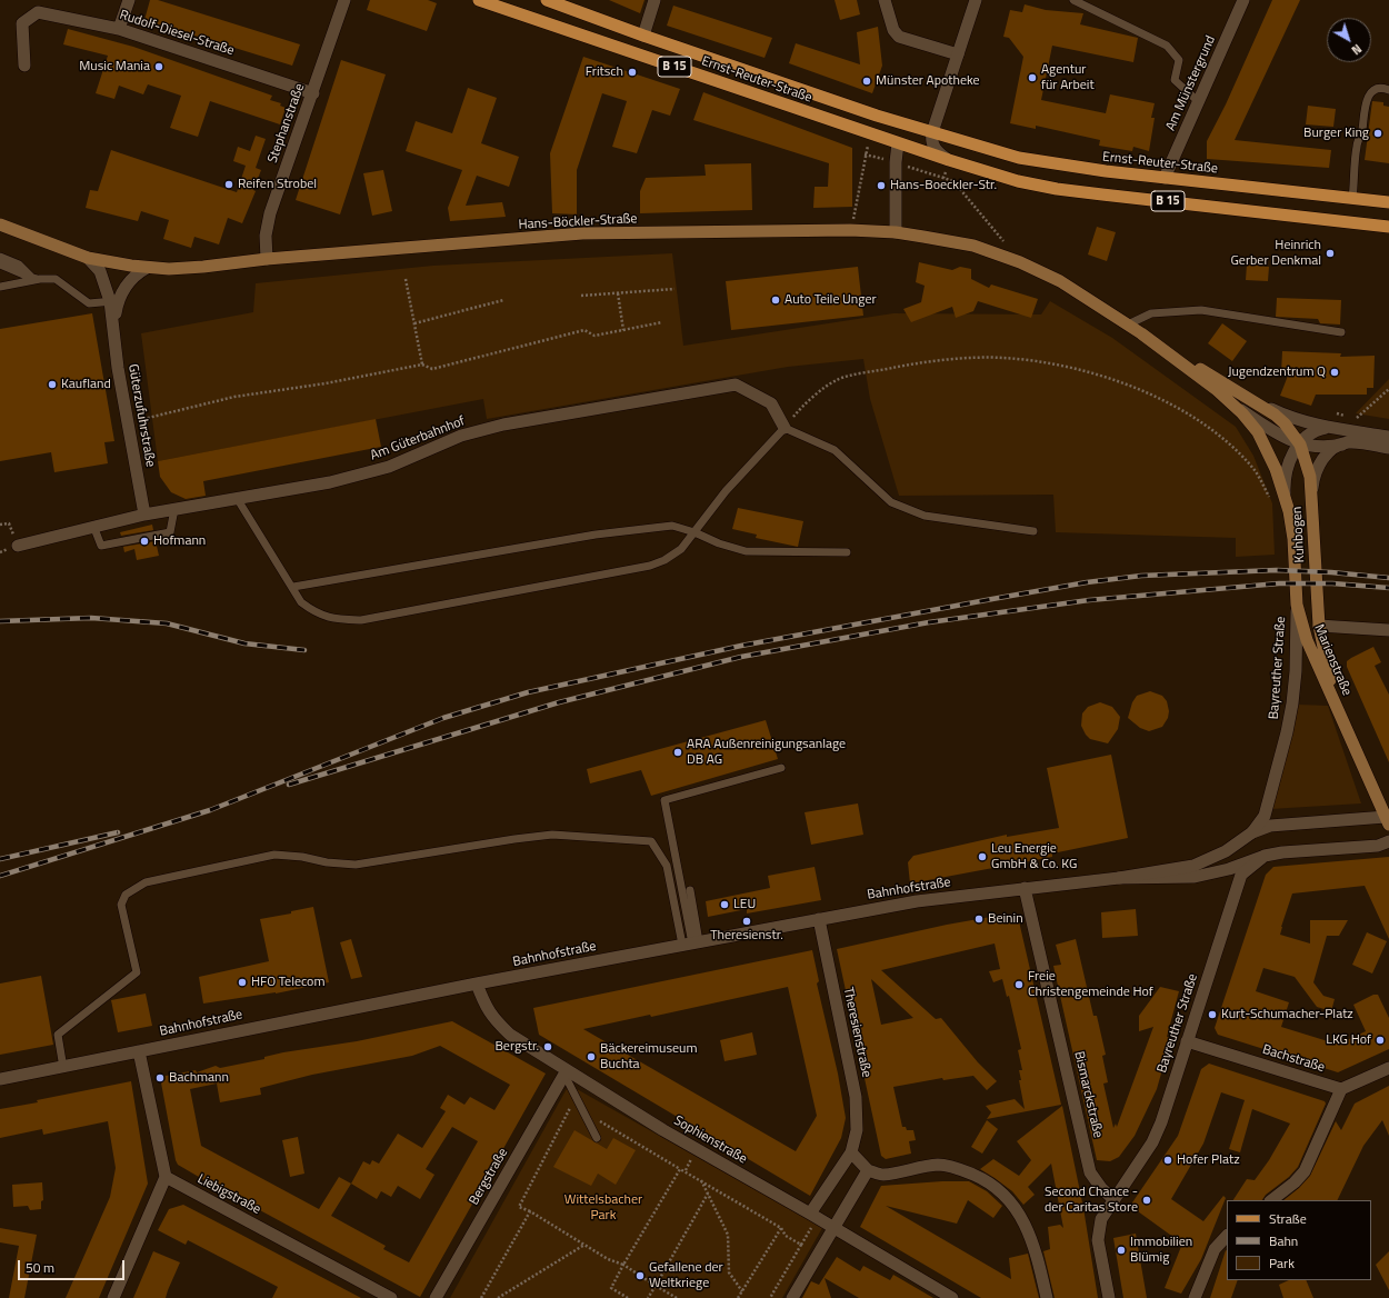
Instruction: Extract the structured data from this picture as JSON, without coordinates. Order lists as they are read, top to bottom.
{
  "streets": {
    "main road": [
      "B 15",
      "Ernst-Reuter-Straße",
      "Hans-Böckler-Straße",
      "Kuhbogen",
      "Marienstraße"
    ],
    "street": [
      "Rudolf-Diesel-Straße",
      "Am Münstergrund",
      "Stephanstraße",
      "Güterzufuhrstraße",
      "Am Güterbahnhof",
      "Bayreuther Straße",
      "Bahnhofstraße",
      "Theresienstraße",
      "Bachstraße",
      "Bismarckstraße",
      "Sophienstraße",
      "Bergstraße",
      "Liebigstraße"
    ]
  },
  "crossings": [
    ["Rudolf-Diesel-Straße", "Stephanstraße"],
    ["Ernst-Reuter-Straße", "Am Münstergrund"],
    ["Stephanstraße", "Hans-Böckler-Straße"],
    ["Hans-Böckler-Straße", "Güterzufuhrstraße"],
    ["Hans-Böckler-Straße", "Kuhbogen"],
    ["Güterzufuhrstraße", "Am Güterbahnhof"],
    ["Kuhbogen", "Marienstraße"],
    ["Kuhbogen", "Bayreuther Straße"],
    ["Marienstraße", "Bayreuther Straße"],
    ["Bayreuther Straße", "Bahnhofstraße"],
    ["Bayreuther Straße", "Bachstraße"],
    ["Bayreuther Straße", "Bismarckstraße"],
    ["Bahnhofstraße", "Theresienstraße"],
    ["Bahnhofstraße", "Bismarckstraße"],
    ["Bahnhofstraße", "Sophienstraße"],
    ["Theresienstraße", "Sophienstraße"],
    ["Sophienstraße", "Bergstraße"]
  ],
  "parks": ["Wittelsbacher Park"],
  "places": [
    "Music Mania",
    "Fritsch",
    "Agentur für Arbeit",
    "Münster Apotheke",
    "Burger King",
    "Reifen Strobel",
    "Hans-Boeckler-Str.",
    "Heinrich Gerber Denkmal",
    "Auto Teile Unger",
    "Jugendzentrum Q",
    "Kaufland",
    "Hofmann",
    "ARA Außenreinigungsanlage DB AG",
    "Leu Energie GmbH & Co. KG",
    "LEU",
    "Beinin",
    "Theresienstr.",
    "HFO Telecom",
    "Freie Christengemeinde Hof",
    "Kurt-Schumacher-Platz",
    "LKG Hof",
    "Bergstr.",
    "Bäckereimuseum Buchta",
    "Bachmann",
    "Hofer Platz",
    "Second Chance - der Caritas Store",
    "Immobilien Blümig",
    "Gefallene der Weltkriege"
  ],
  "legend": ["Straße", "Bahn", "Park"],
  "scale_bar": "50 m",
  "north": "bottom right"
}
